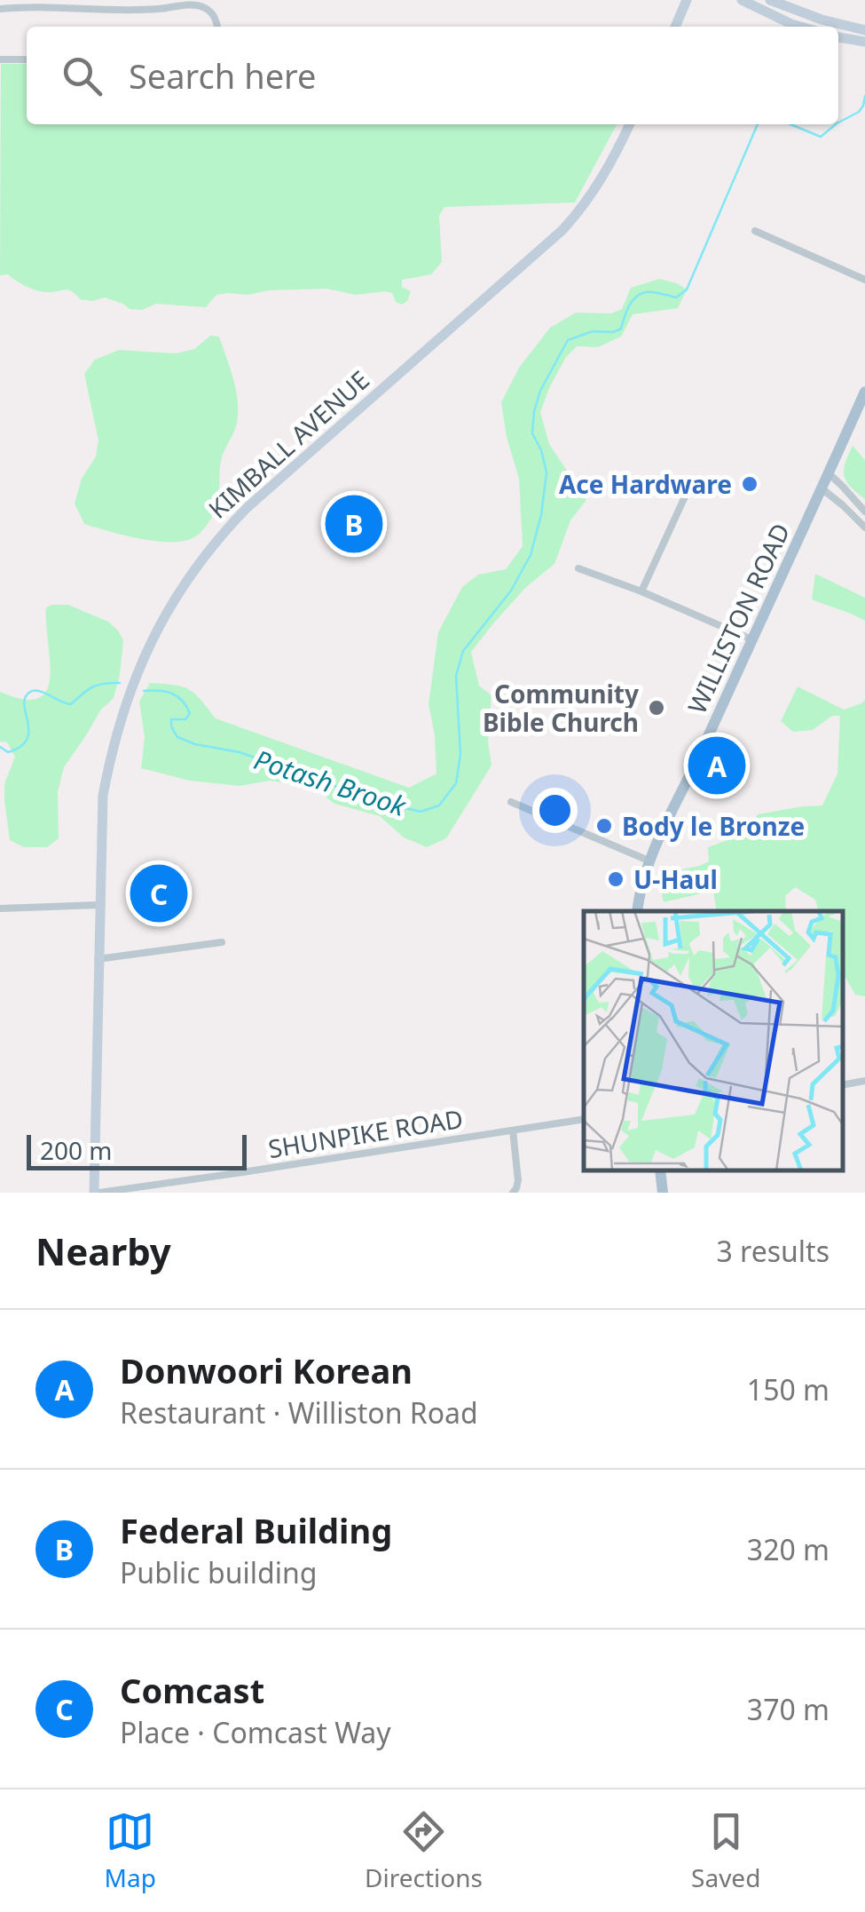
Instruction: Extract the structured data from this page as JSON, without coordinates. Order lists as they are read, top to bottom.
{
  "streets": {
    "main road": ["KIMBALL AVENUE", "WILLISTON ROAD"],
    "street": ["SHUNPIKE ROAD"]
  },
  "crossings": [
    ["KIMBALL AVENUE", "SHUNPIKE ROAD"]
  ],
  "water": ["Potash Brook"],
  "places": [
    "Ace Hardware",
    "Community Bible Church",
    "Body le Bronze",
    "U-Haul"
  ],
  "scale_bar": "200 m",
  "page": {
    "search": "Search here",
    "pins": ["B", "A", "C"],
    "scale": "200 m",
    "heading": ["Nearby", "3 results"],
    "list": [
      {
        "mark": "A",
        "name": "Donwoori Korean",
        "note": "Restaurant · Williston Road",
        "value": "150 m"
      },
      {
        "mark": "B",
        "name": "Federal Building",
        "note": "Public building",
        "value": "320 m"
      },
      {
        "mark": "C",
        "name": "Comcast",
        "note": "Place · Comcast Way",
        "value": "370 m"
      }
    ],
    "nav": ["Map", "Directions", "Saved"]
  }
}
